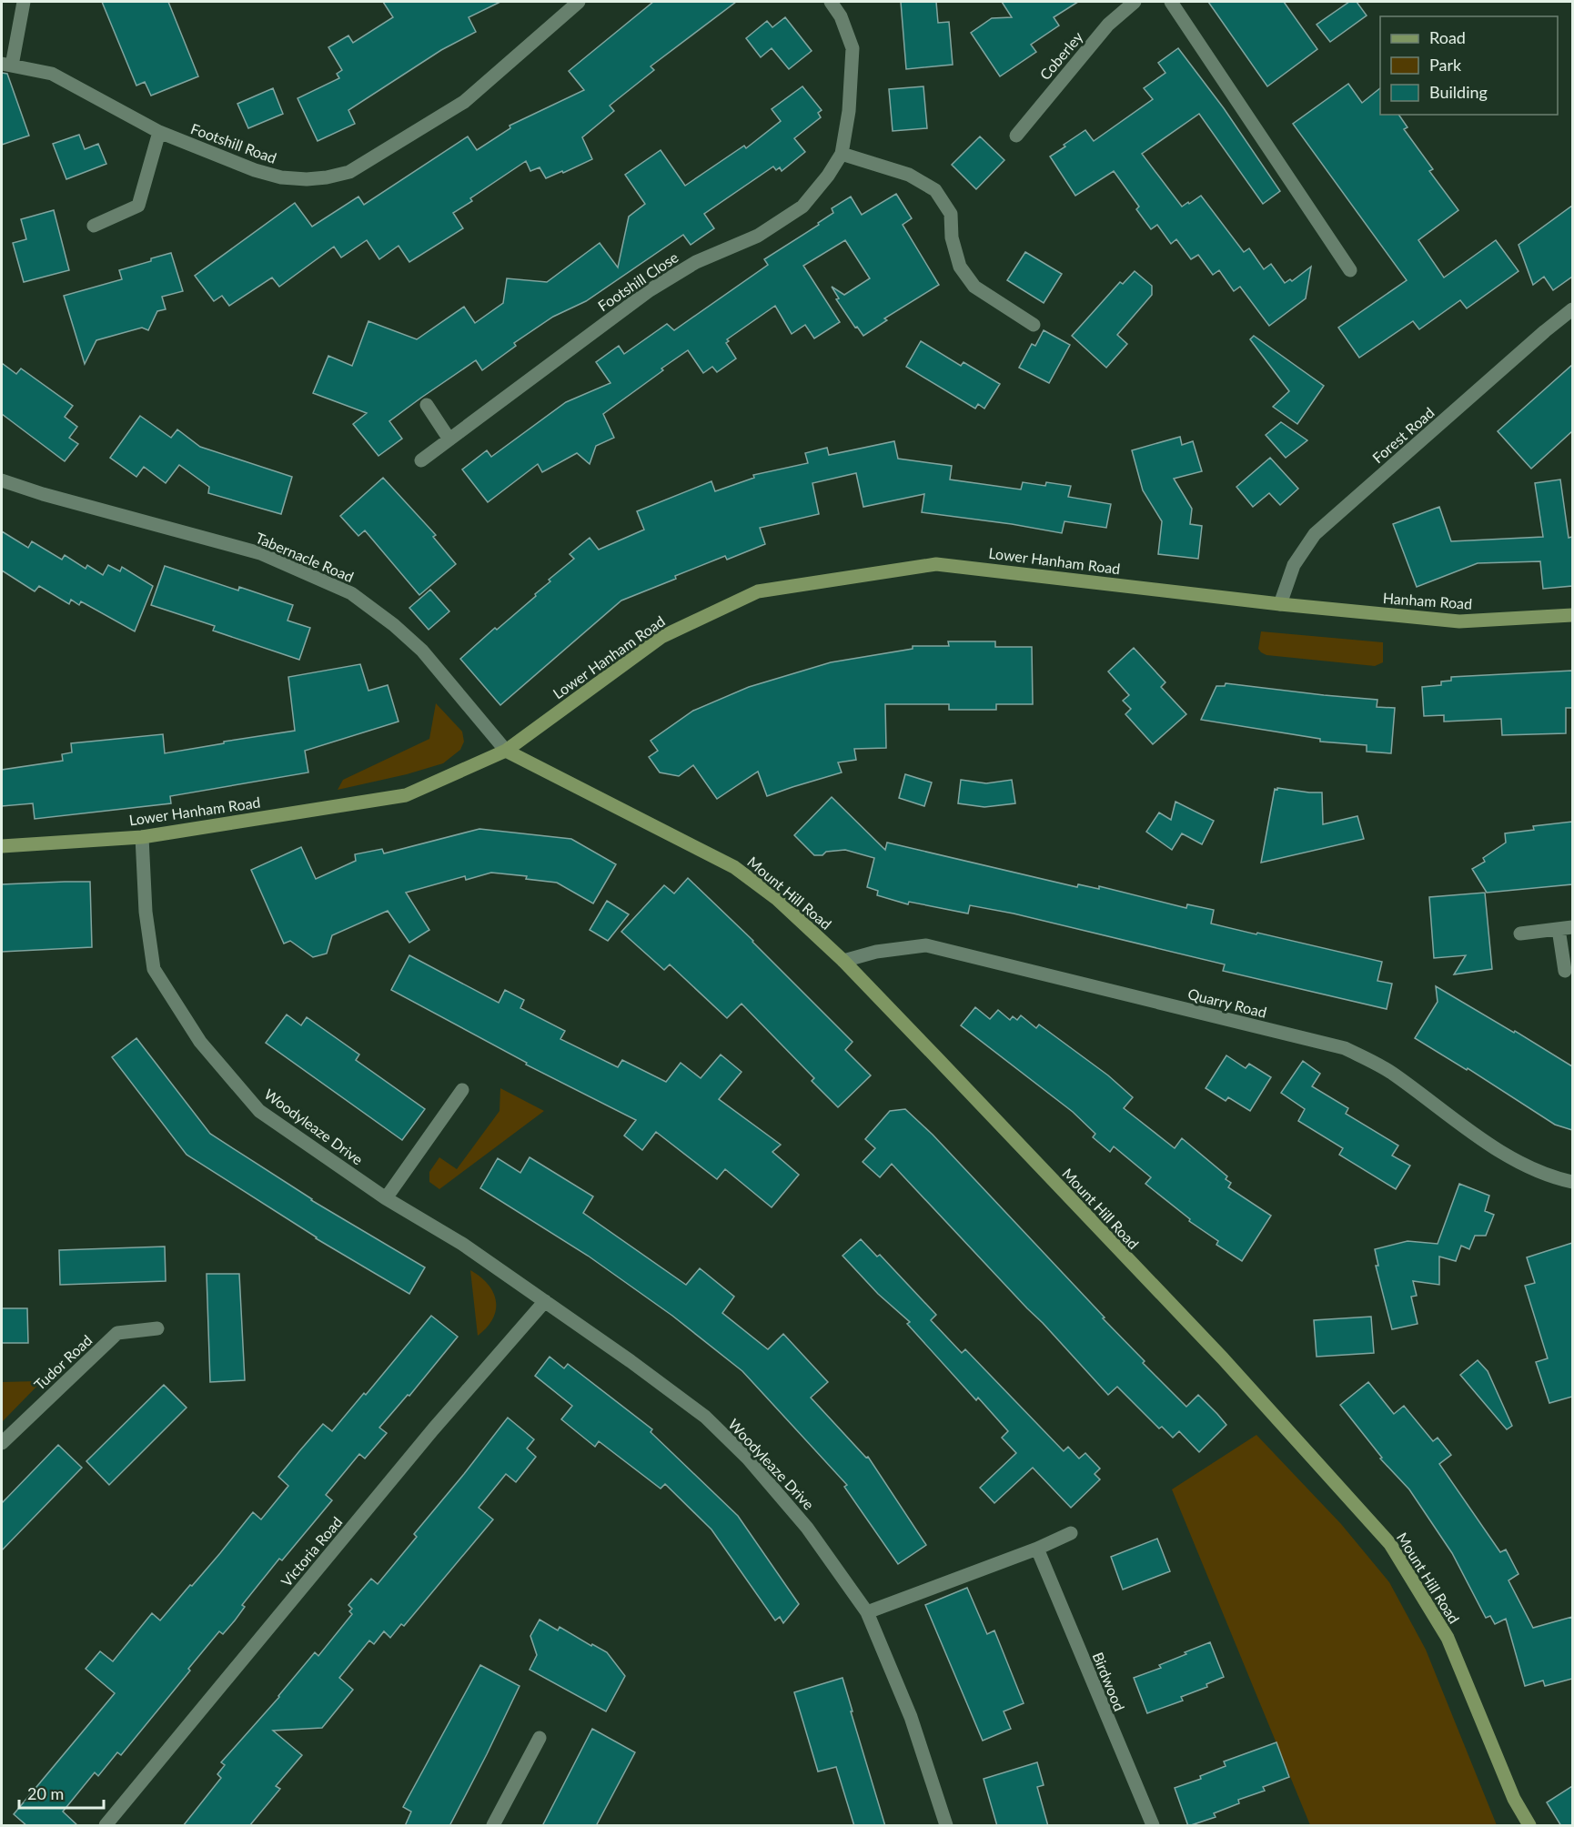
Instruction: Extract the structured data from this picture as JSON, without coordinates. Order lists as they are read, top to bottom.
{
  "streets": {
    "main road": ["Lower Hanham Road", "Hanham Road", "Mount Hill Road"],
    "street": [
      "Coberley",
      "Footshill Road",
      "Footshill Close",
      "Forest Road",
      "Tabernacle Road",
      "Quarry Road",
      "Woodyleaze Drive",
      "Tudor Road",
      "Victoria Road",
      "Birdwood"
    ]
  },
  "crossings": [
    ["Forest Road", "Lower Hanham Road"],
    ["Forest Road", "Hanham Road"],
    ["Tabernacle Road", "Lower Hanham Road"],
    ["Tabernacle Road", "Mount Hill Road"],
    ["Lower Hanham Road", "Hanham Road"],
    ["Lower Hanham Road", "Mount Hill Road"],
    ["Lower Hanham Road", "Woodyleaze Drive"],
    ["Mount Hill Road", "Quarry Road"],
    ["Woodyleaze Drive", "Victoria Road"]
  ],
  "legend": ["Road", "Park", "Building"],
  "scale_bar": "20 m"
}
